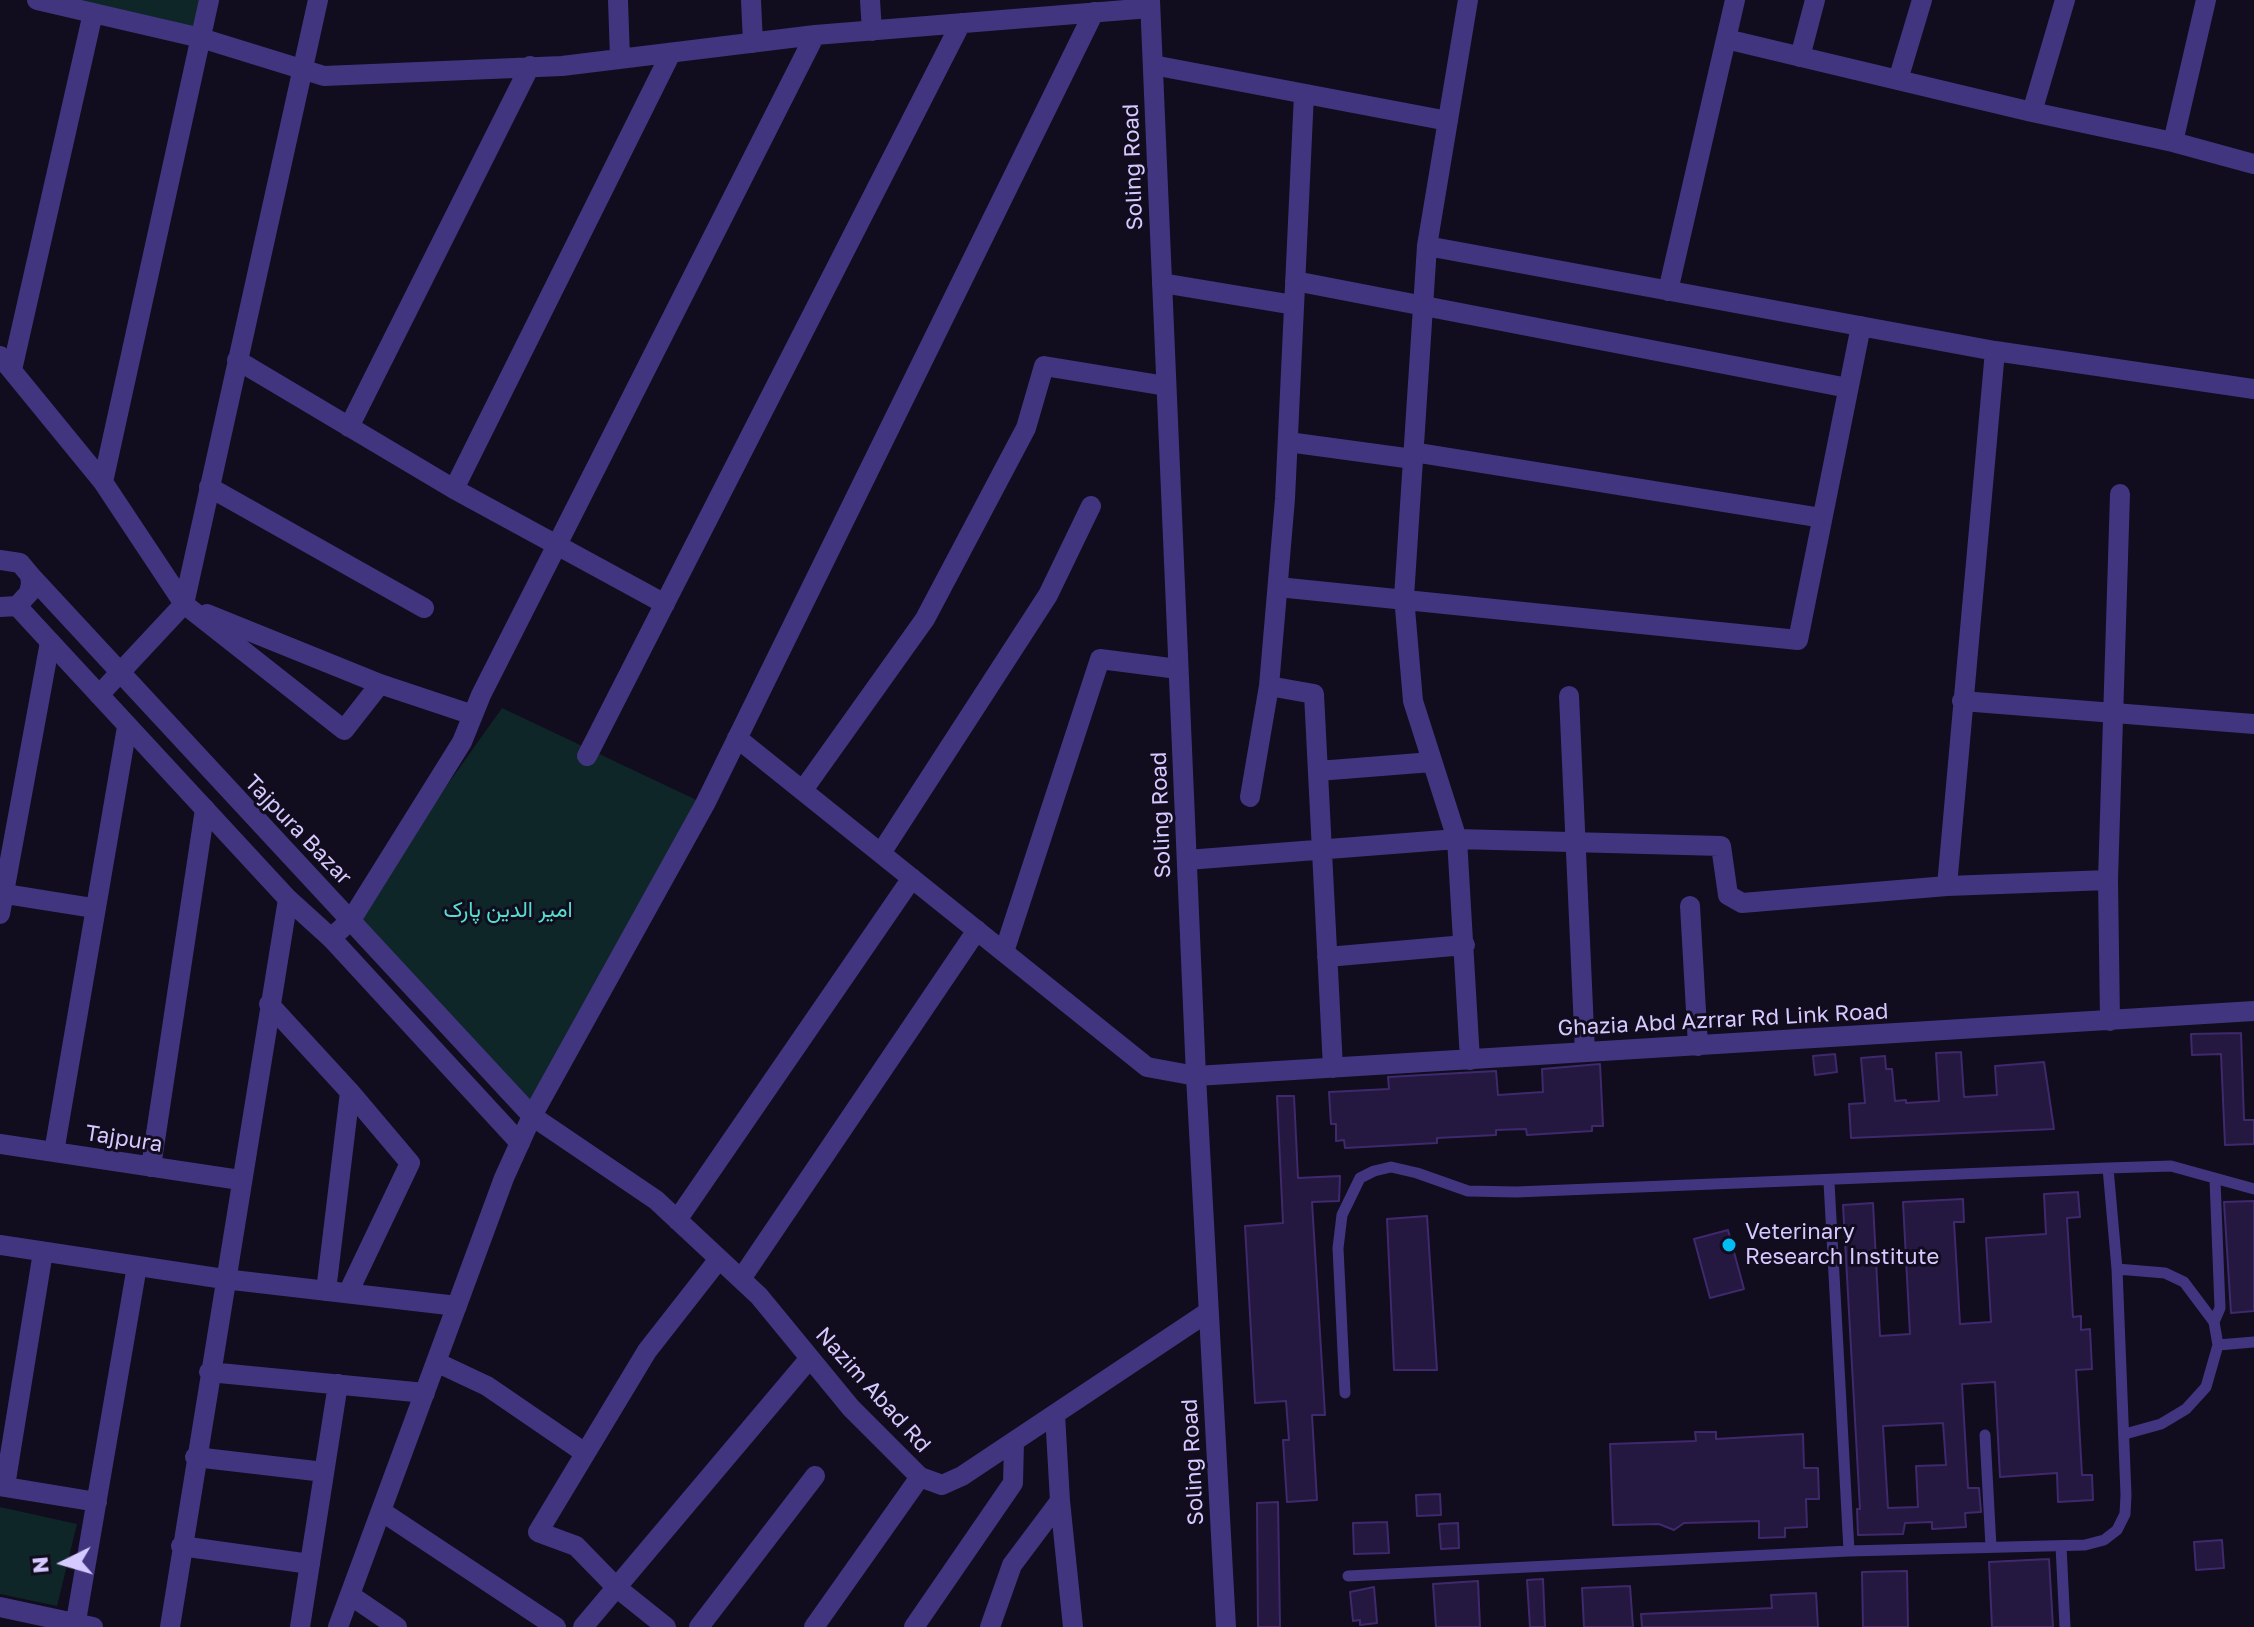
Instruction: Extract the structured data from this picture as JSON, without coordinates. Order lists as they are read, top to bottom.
{
  "streets": {
    "street": [
      "Soling Road",
      "Tajpura Bazar",
      "Ghazia Abd Azrrar Rd Link Road",
      "Tajpura",
      "Nazim Abad Rd"
    ]
  },
  "crossings": [
    ["Soling Road", "Ghazia Abd Azrrar Rd Link Road"],
    ["Soling Road", "Nazim Abad Rd"],
    ["Tajpura Bazar", "Nazim Abad Rd"]
  ],
  "parks": ["امیر الدین پارک"],
  "places": ["Veterinary Research Institute"],
  "north": "left"
}
